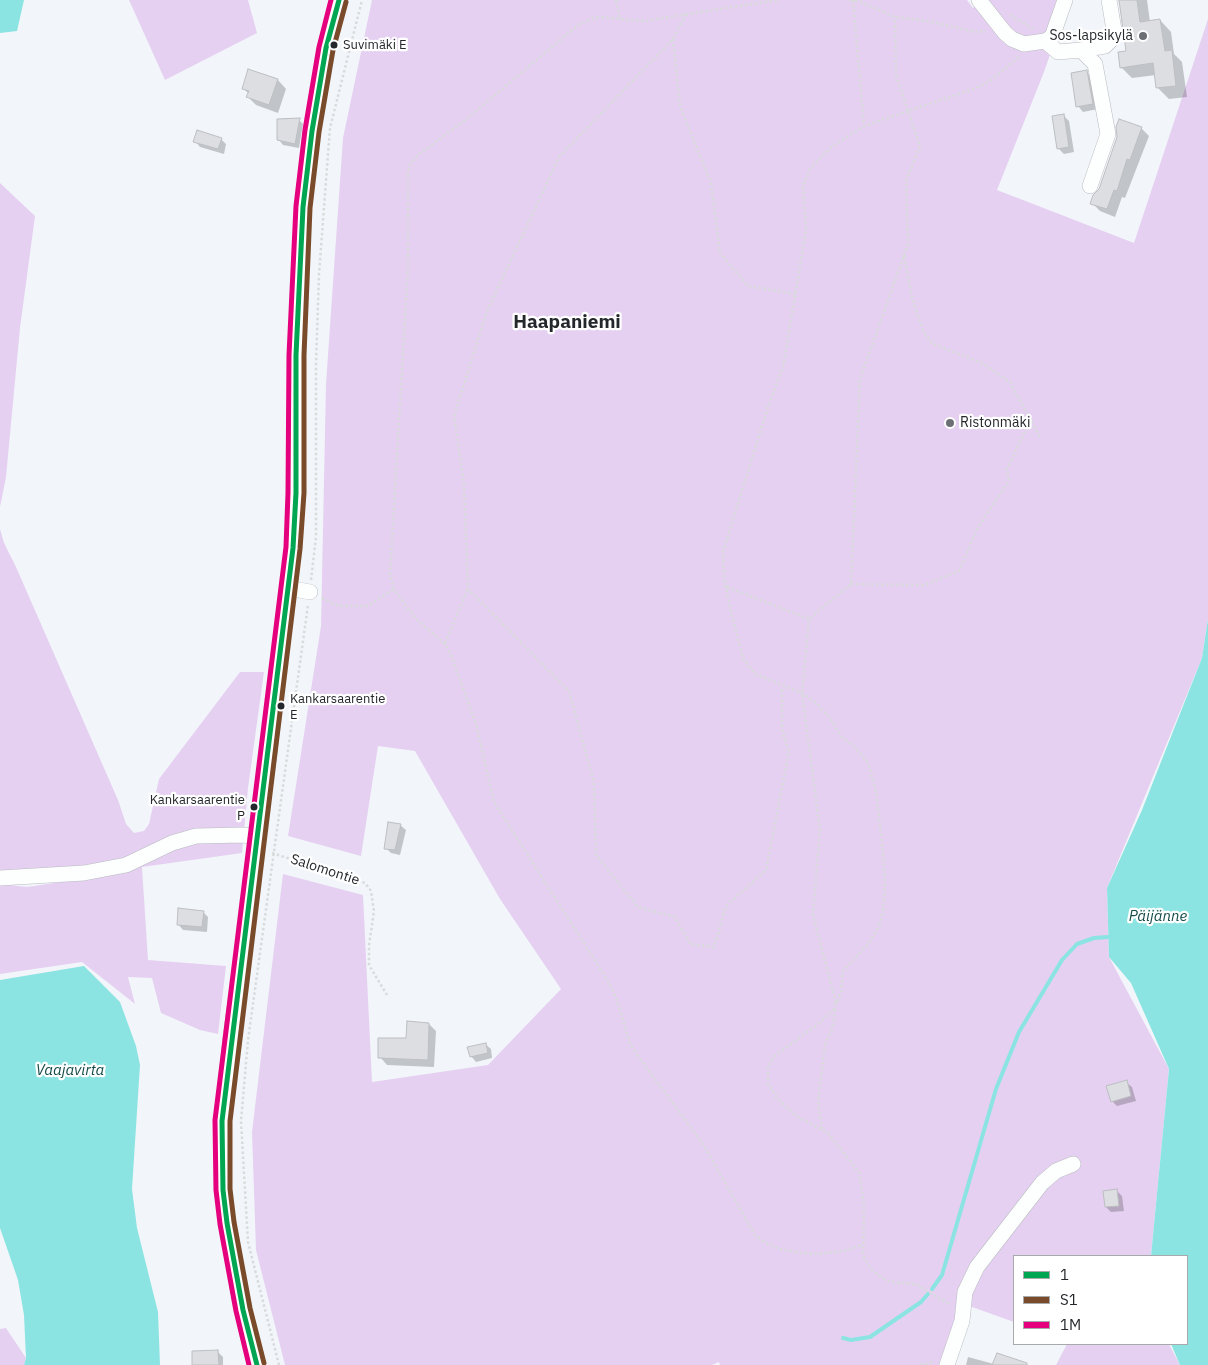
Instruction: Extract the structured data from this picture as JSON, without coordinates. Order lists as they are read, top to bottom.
{
  "streets": {
    "path": ["Salomontie"]
  },
  "districts": ["Haapaniemi"],
  "water": ["Päijänne", "Vaajavirta"],
  "places": [
    "Sos-lapsikylä",
    "Suvimäki E",
    "Ristonmäki",
    "Kankarsaarentie E",
    "Kankarsaarentie P"
  ],
  "lines": ["transit line 1", "transit line 1M", "transit line S1"],
  "legend": ["1", "S1", "1M"]
}
